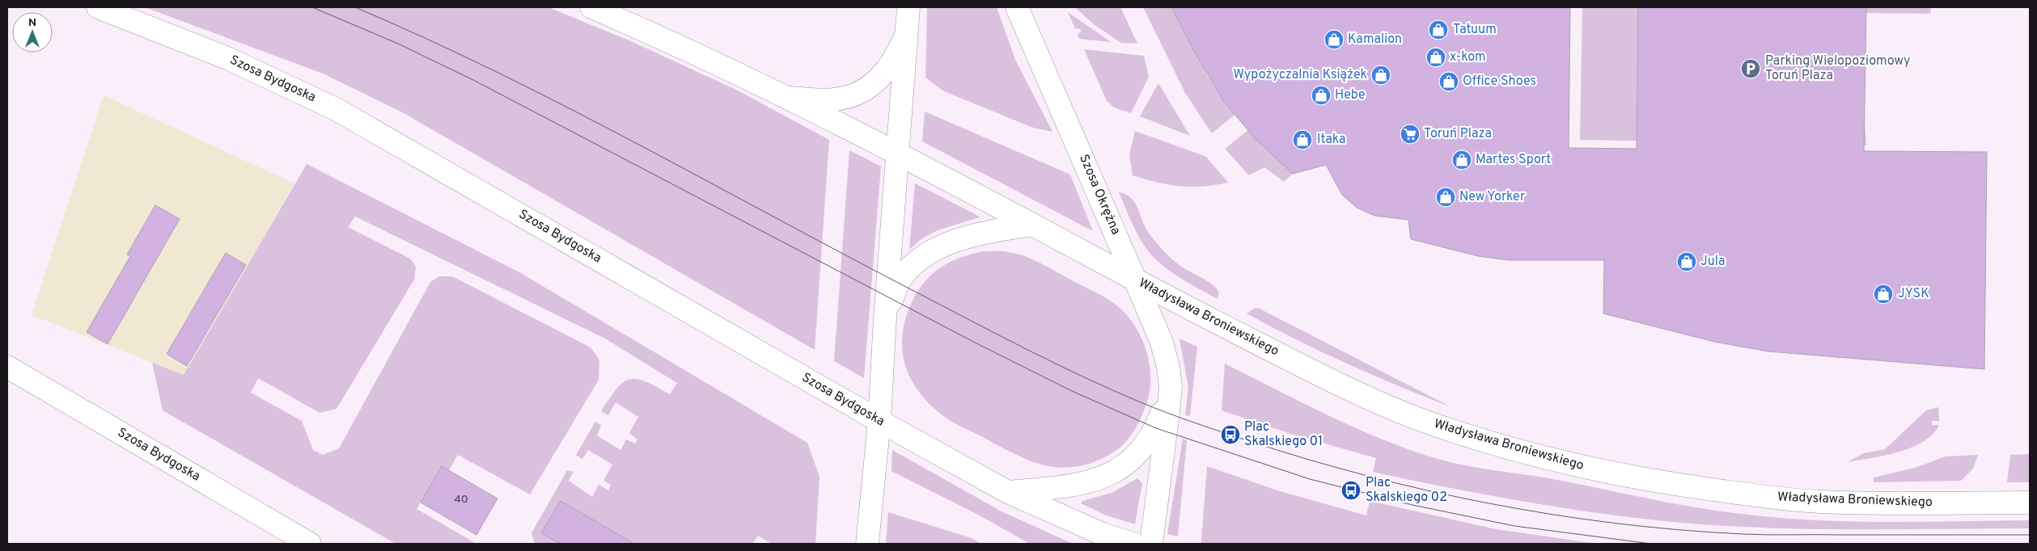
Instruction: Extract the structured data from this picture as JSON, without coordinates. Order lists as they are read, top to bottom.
{
  "streets": {
    "main road": ["Szosa Bydgoska", "Szosa Okrężna", "Władysława Broniewskiego"]
  },
  "crossings": [
    ["Szosa Bydgoska", "Szosa Okrężna"],
    ["Szosa Okrężna", "Władysława Broniewskiego"]
  ],
  "places": {
    "shop": [
      "Tatuum",
      "Kamalion",
      "x-kom",
      "Wypożyczalnia Książek",
      "Office Shoes",
      "Hebe",
      "Itaka",
      "Martes Sport",
      "New Yorker",
      "Jula",
      "JYSK"
    ],
    "parking": ["Parking Wielopoziomowy Toruń Plaza"],
    "supermarket": ["Toruń Plaza"],
    "bus stop": ["Plac Skalskiego 01", "Plac Skalskiego 02"]
  },
  "house_numbers": ["40"],
  "north": "top"
}
